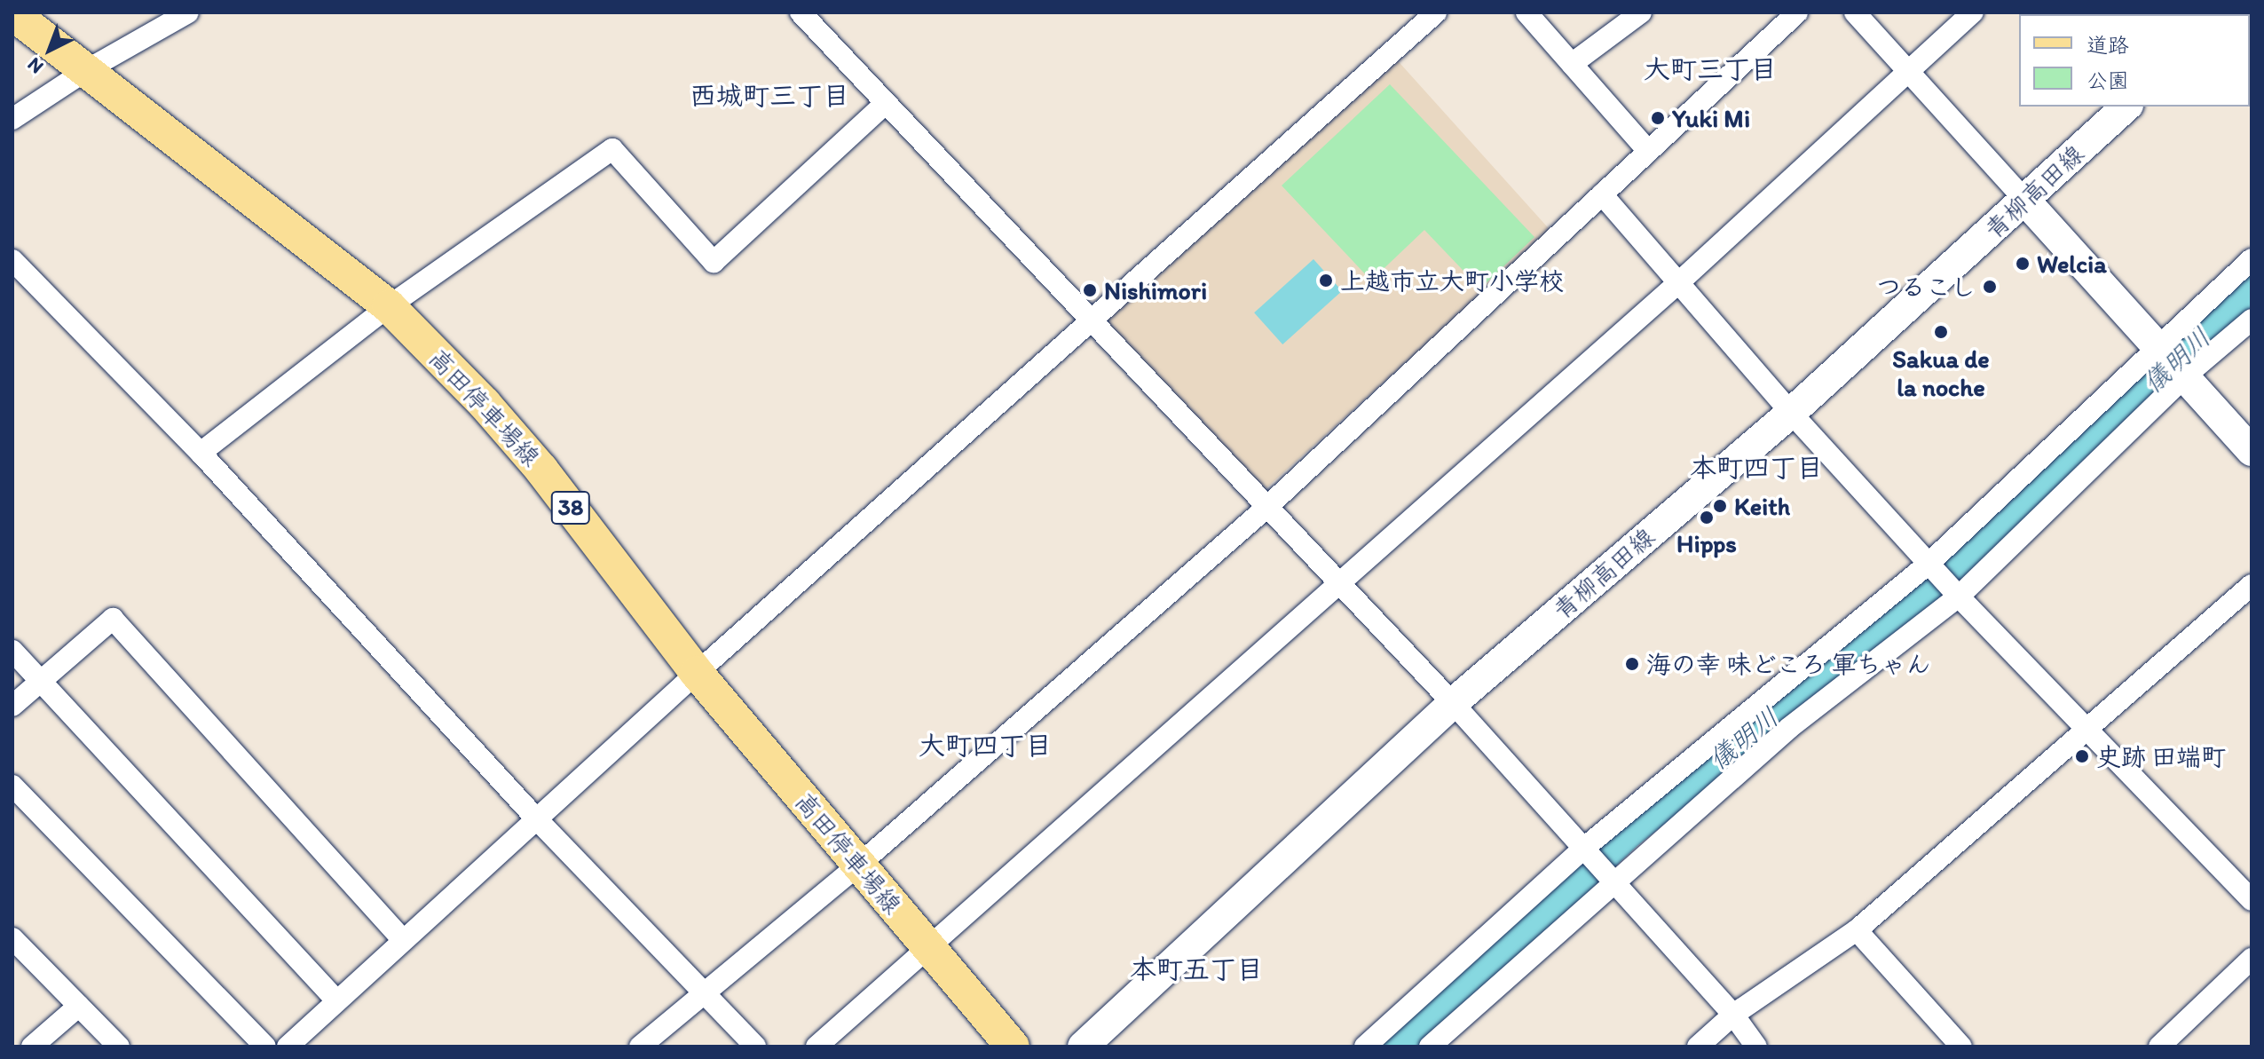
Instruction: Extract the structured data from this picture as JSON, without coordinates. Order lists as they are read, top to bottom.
{
  "streets": {
    "main road": ["青柳高田線", "高田停車場線", "38"]
  },
  "districts": [
    "大町三丁目",
    "西城町三丁目",
    "本町四丁目",
    "大町四丁目",
    "本町五丁目"
  ],
  "water": ["儀明川"],
  "places": [
    "Yuki Mi",
    "Welcia",
    "上越市立大町小学校",
    "つるこし",
    "Nishimori",
    "Sakua de la noche",
    "Keith",
    "Hipps",
    "海の幸 味どころ 軍ちゃん",
    "史跡 田端町"
  ],
  "legend": ["道路", "公園"],
  "north": "bottom left"
}
